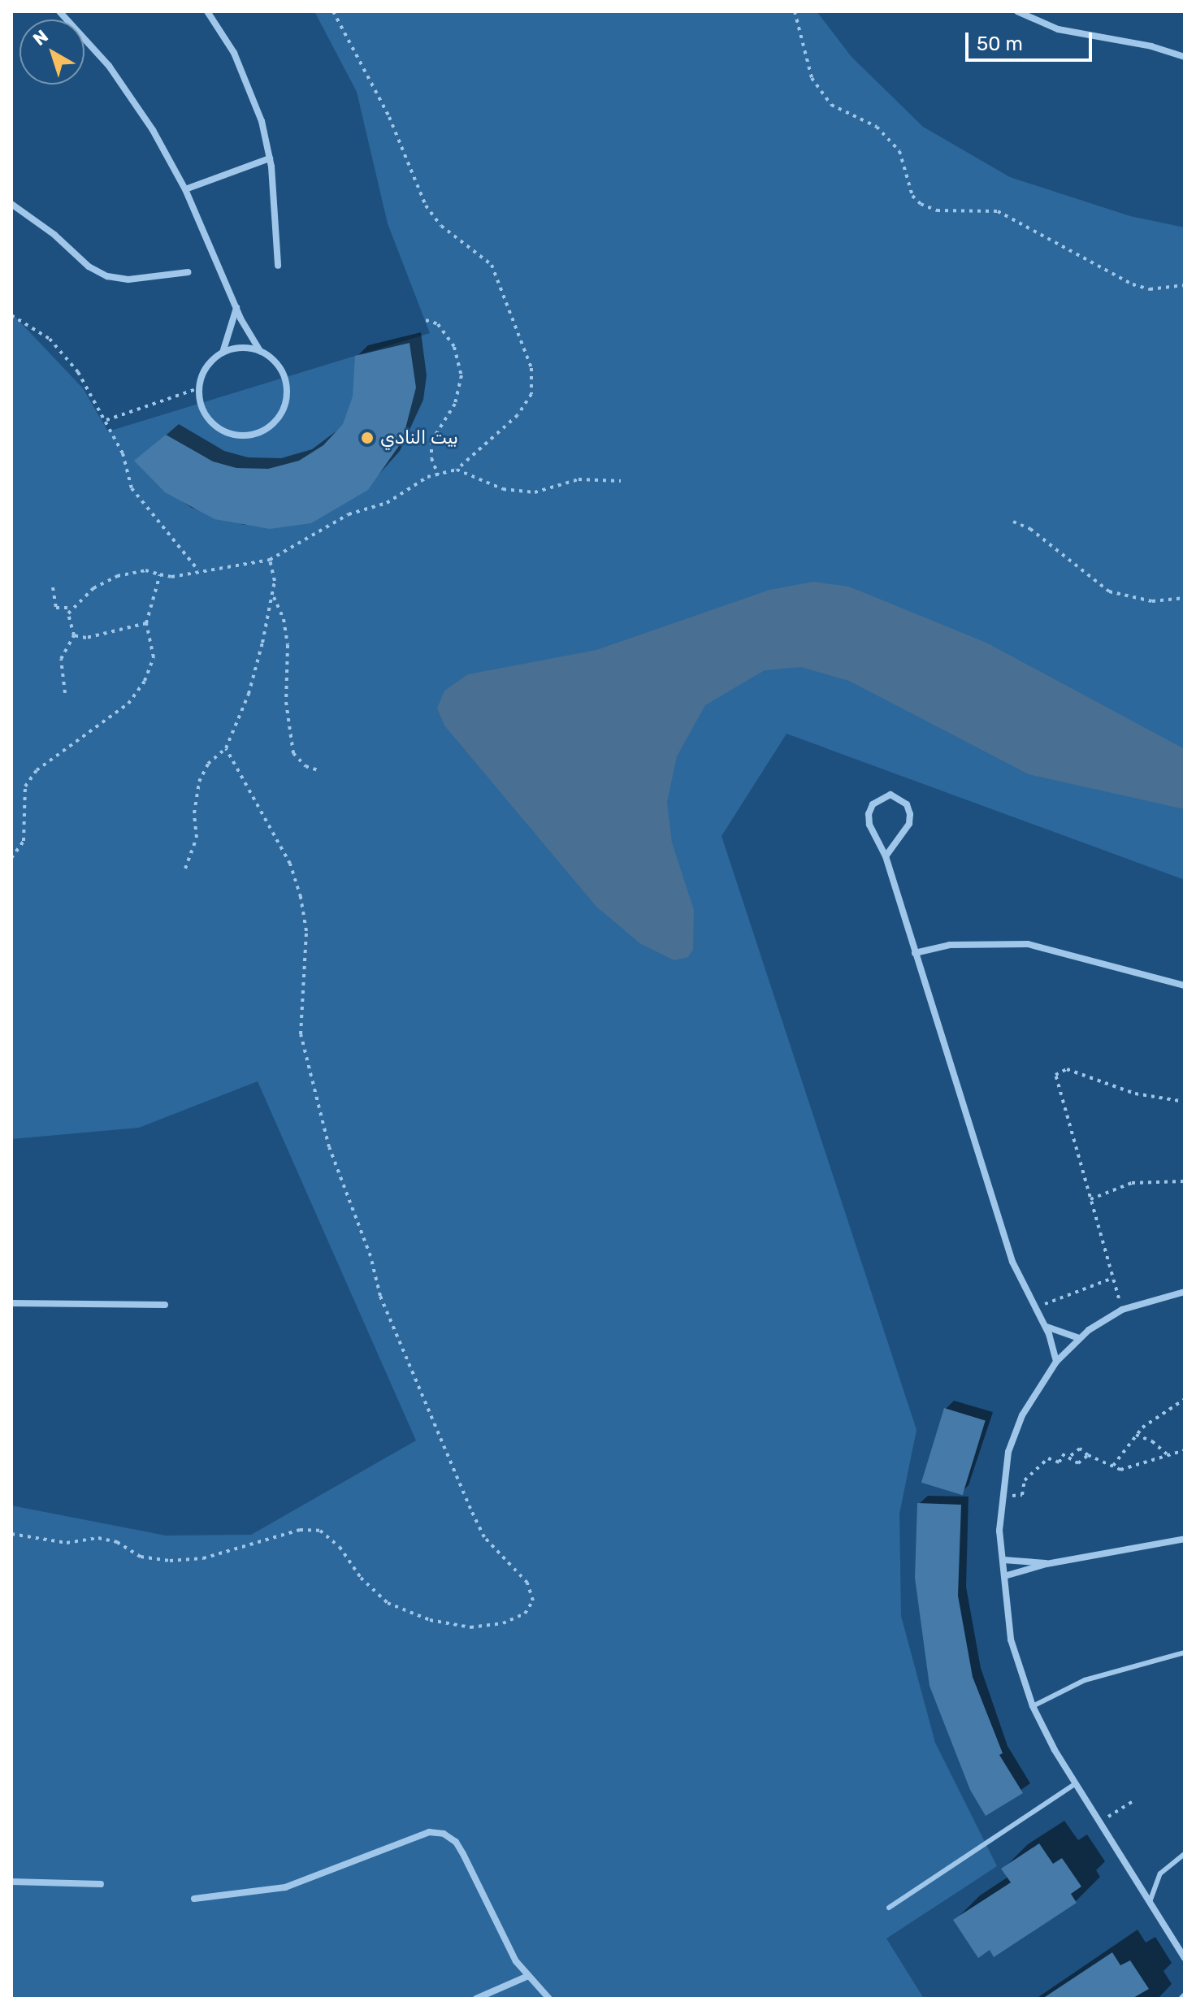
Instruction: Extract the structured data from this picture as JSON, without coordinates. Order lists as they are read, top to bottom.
{
  "places": ["بيت النادي"],
  "scale_bar": "50 m",
  "north": "top left"
}
